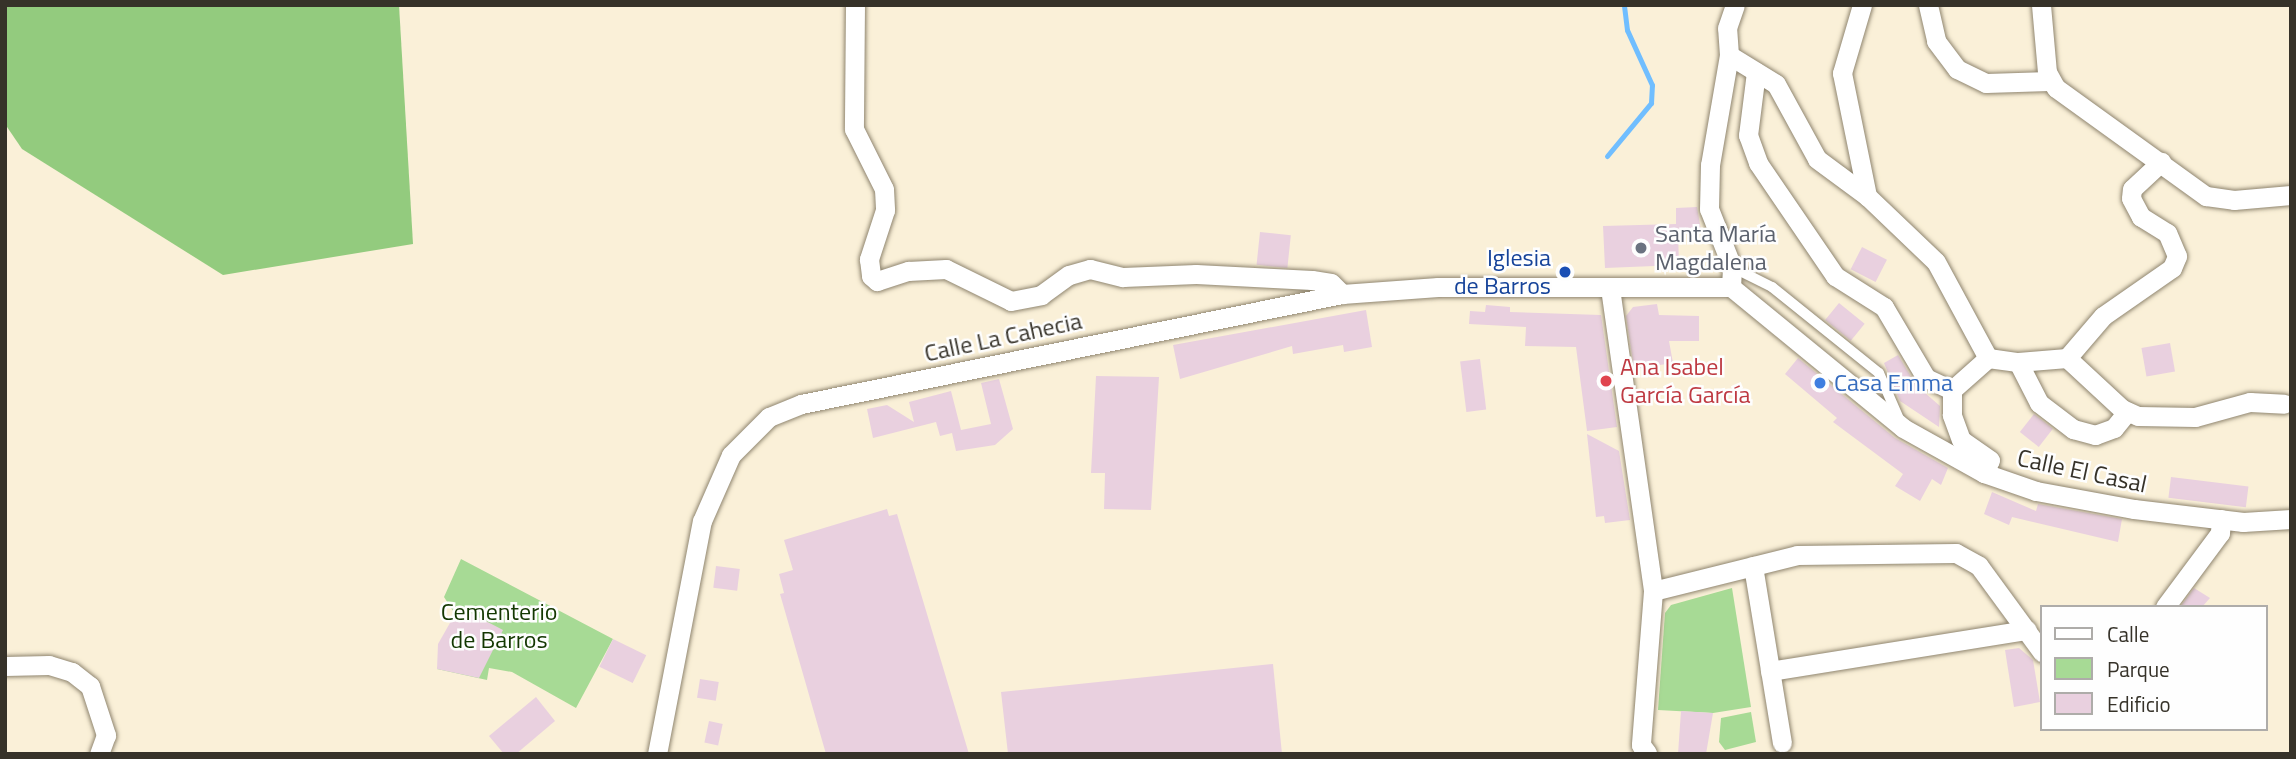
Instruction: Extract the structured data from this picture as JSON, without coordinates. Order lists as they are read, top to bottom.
{
  "streets": {
    "street": ["Calle La Cahecia", "Calle El Casal"]
  },
  "parks": ["Cementerio de Barros"],
  "places": [
    "Santa María Magdalena",
    "Iglesia de Barros",
    "Ana Isabel García García",
    "Casa Emma"
  ],
  "legend": ["Calle", "Parque", "Edificio"]
}
